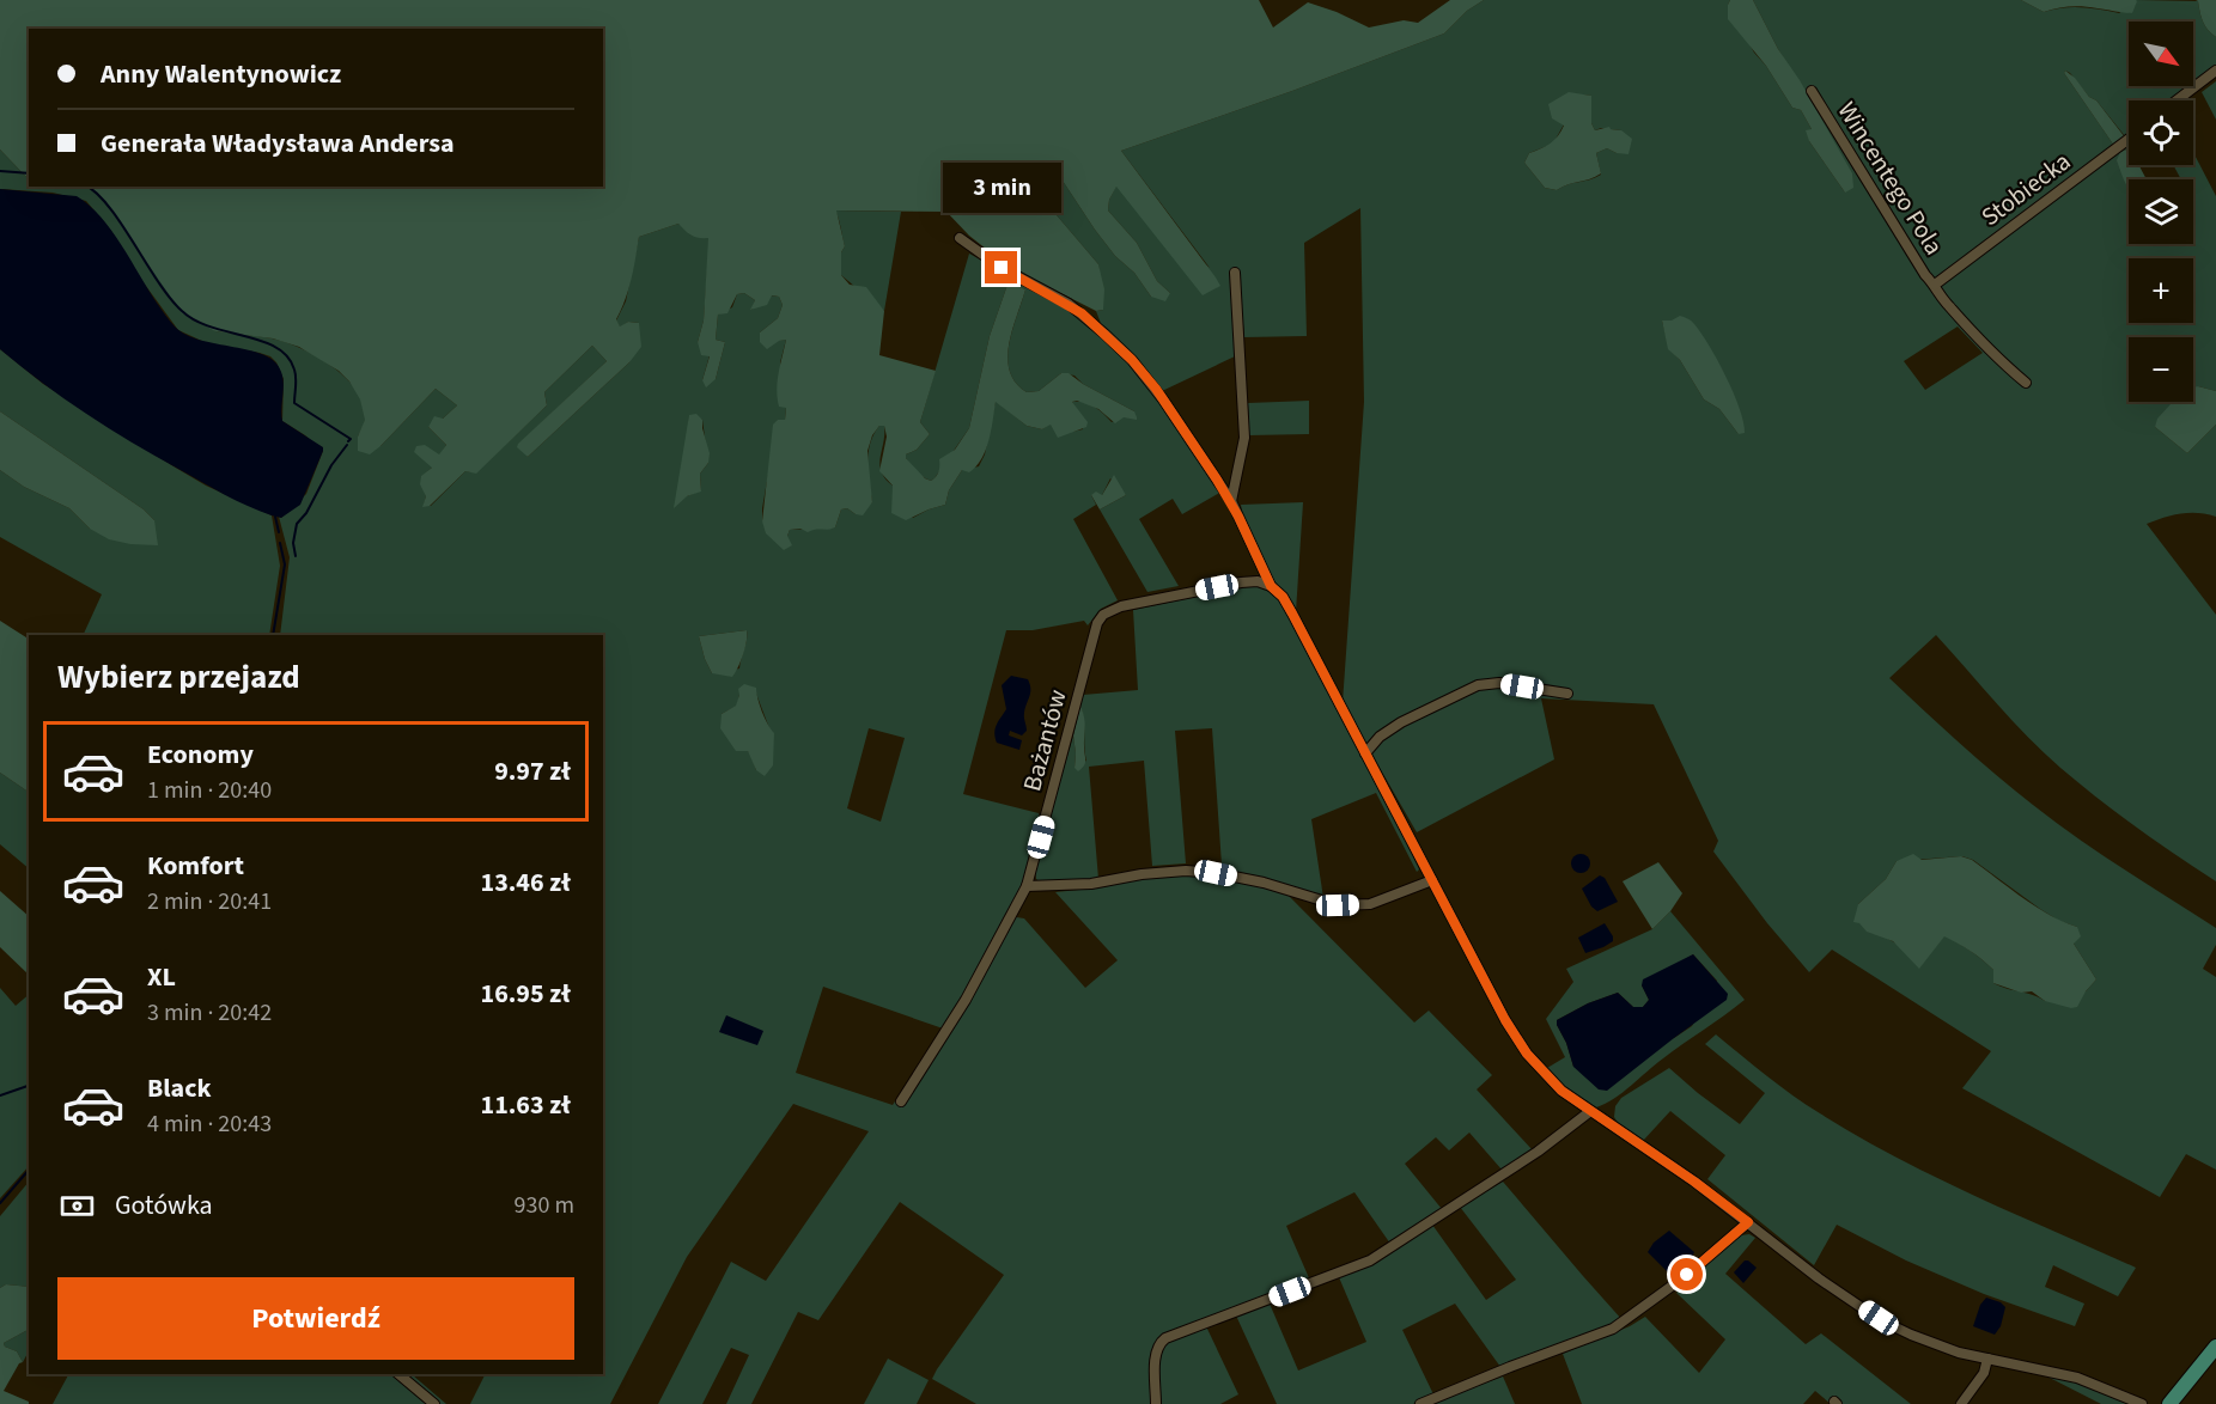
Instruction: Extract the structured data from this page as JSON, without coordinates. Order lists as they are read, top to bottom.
{
  "streets": {
    "street": ["Wincentego Pola", "Stobiecka", "Bażantów"]
  },
  "crossings": [
    ["Wincentego Pola", "Stobiecka"]
  ],
  "north": "bottom right",
  "page": {
    "map_buttons": ["+", "−"],
    "banner": ["Anny Walentynowicz", "Generała Władysława Andersa"],
    "bubble": "3 min",
    "heading": "Wybierz przejazd",
    "list": [
      {
        "name": "Economy",
        "note": "1 min · 20:40",
        "value": "9.97 zł"
      },
      {
        "name": "Komfort",
        "note": "2 min · 20:41",
        "value": "13.46 zł"
      },
      {
        "name": "XL",
        "note": "3 min · 20:42",
        "value": "16.95 zł"
      },
      {
        "name": "Black",
        "note": "4 min · 20:43",
        "value": "11.63 zł"
      }
    ],
    "pay": ["Gotówka", "930 m"],
    "buttons": "Potwierdź"
  }
}
